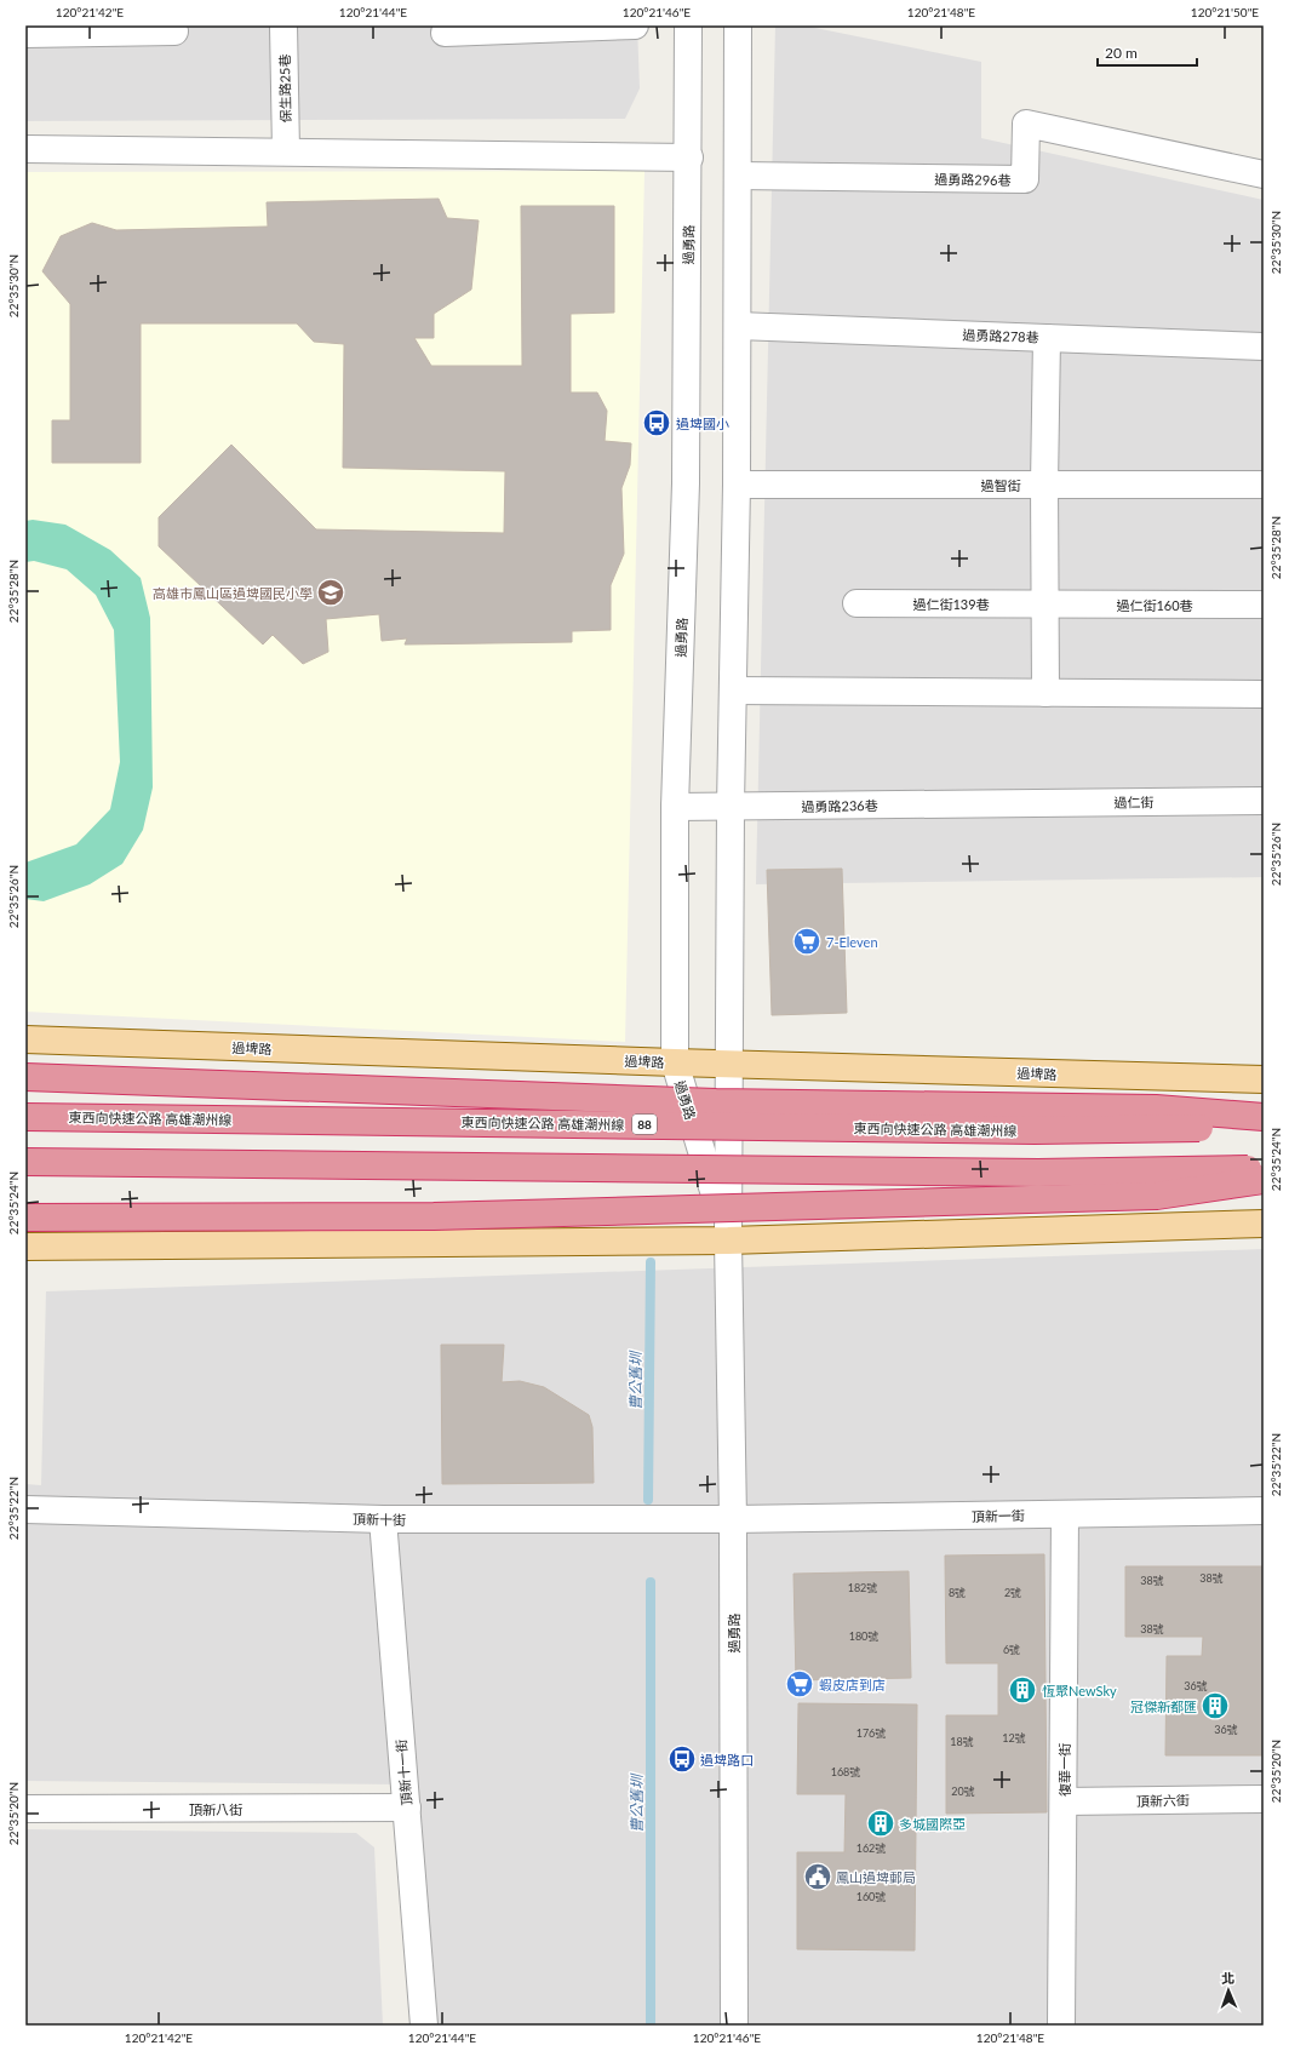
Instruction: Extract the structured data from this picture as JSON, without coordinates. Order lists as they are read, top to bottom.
{
  "streets": {
    "highway": ["東西向快速公路 高雄潮州線", "88"],
    "main road": ["過埤路"],
    "street": [
      "保生路25巷",
      "過勇路296巷",
      "過勇路",
      "過勇路278巷",
      "過智街",
      "過仁街139巷",
      "過仁街160巷",
      "過仁街",
      "過勇路236巷",
      "頂新一街",
      "頂新十街",
      "復華一街",
      "頂新十一街",
      "頂新六街",
      "頂新八街"
    ]
  },
  "crossings": [
    ["過勇路296巷", "過勇路"],
    ["過勇路", "過勇路278巷"],
    ["過勇路", "過智街"],
    ["過勇路", "過勇路236巷"],
    ["過勇路", "過埤路"],
    ["過勇路", "頂新一街"],
    ["過勇路", "頂新十街"],
    ["過仁街139巷", "過仁街160巷"],
    ["過仁街", "過勇路236巷"],
    ["頂新一街", "頂新十街"],
    ["頂新一街", "復華一街"],
    ["頂新十街", "頂新十一街"],
    ["復華一街", "頂新六街"],
    ["頂新十一街", "頂新八街"]
  ],
  "water": ["曹公舊圳"],
  "places": {
    "bus stop": ["過埤國小", "過埤路口"],
    "school or university": ["高雄市鳳山區過埤國民小學"],
    "supermarket": ["7-Eleven", "蝦皮店到店"],
    "building": ["恆聚NewSky", "冠傑新都匯", "多城國際亞"],
    "public building": ["鳳山過埤郵局"]
  },
  "house_numbers": [
    "38號",
    "38號",
    "182號",
    "8號",
    "2號",
    "38號",
    "180號",
    "6號",
    "36號",
    "36號",
    "176號",
    "12號",
    "18號",
    "168號",
    "20號",
    "162號",
    "160號"
  ],
  "scale_bar": "20 m",
  "north": "top",
  "coordinates": [
    "120°21'42\"E",
    "120°21'44\"E",
    "120°21'46\"E",
    "120°21'48\"E",
    "120°21'50\"E",
    "22°35'30\"N",
    "22°35'28\"N",
    "22°35'26\"N",
    "22°35'24\"N",
    "22°35'22\"N",
    "22°35'20\"N"
  ]
}
